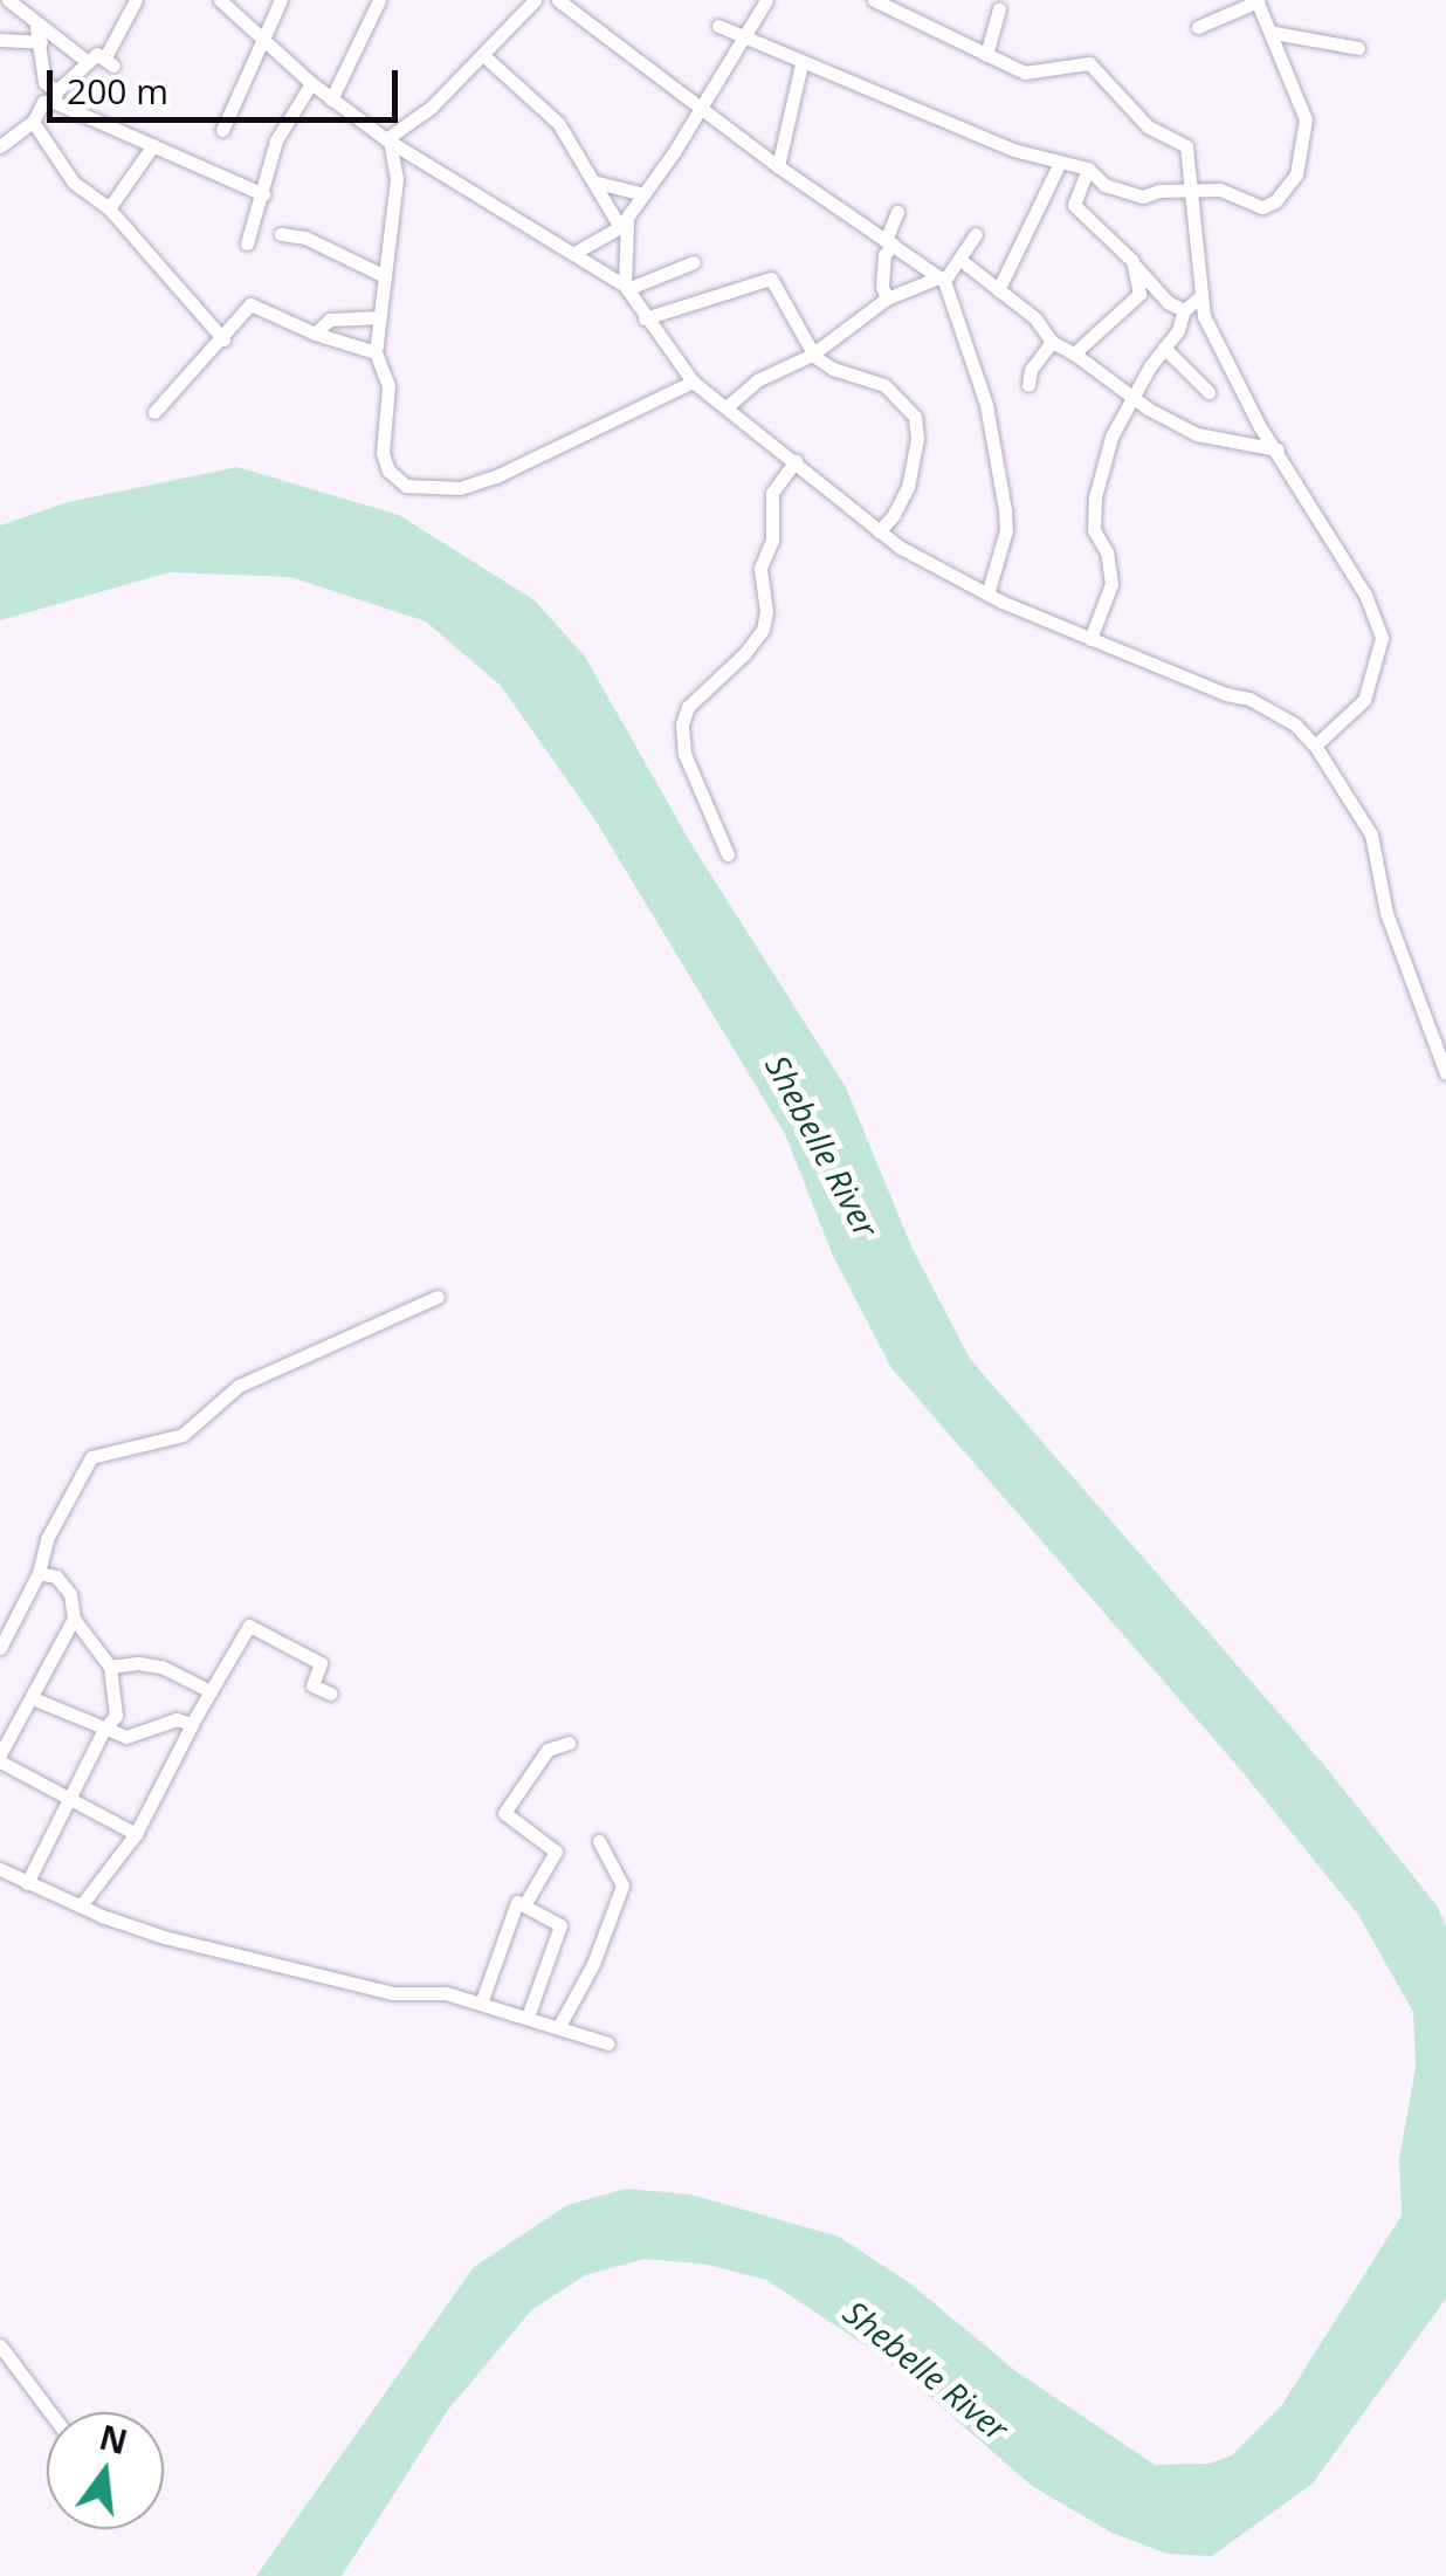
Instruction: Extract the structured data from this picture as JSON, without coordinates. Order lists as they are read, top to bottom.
{
  "water": ["Shebelle River"],
  "scale_bar": "200 m",
  "north": "top"
}
